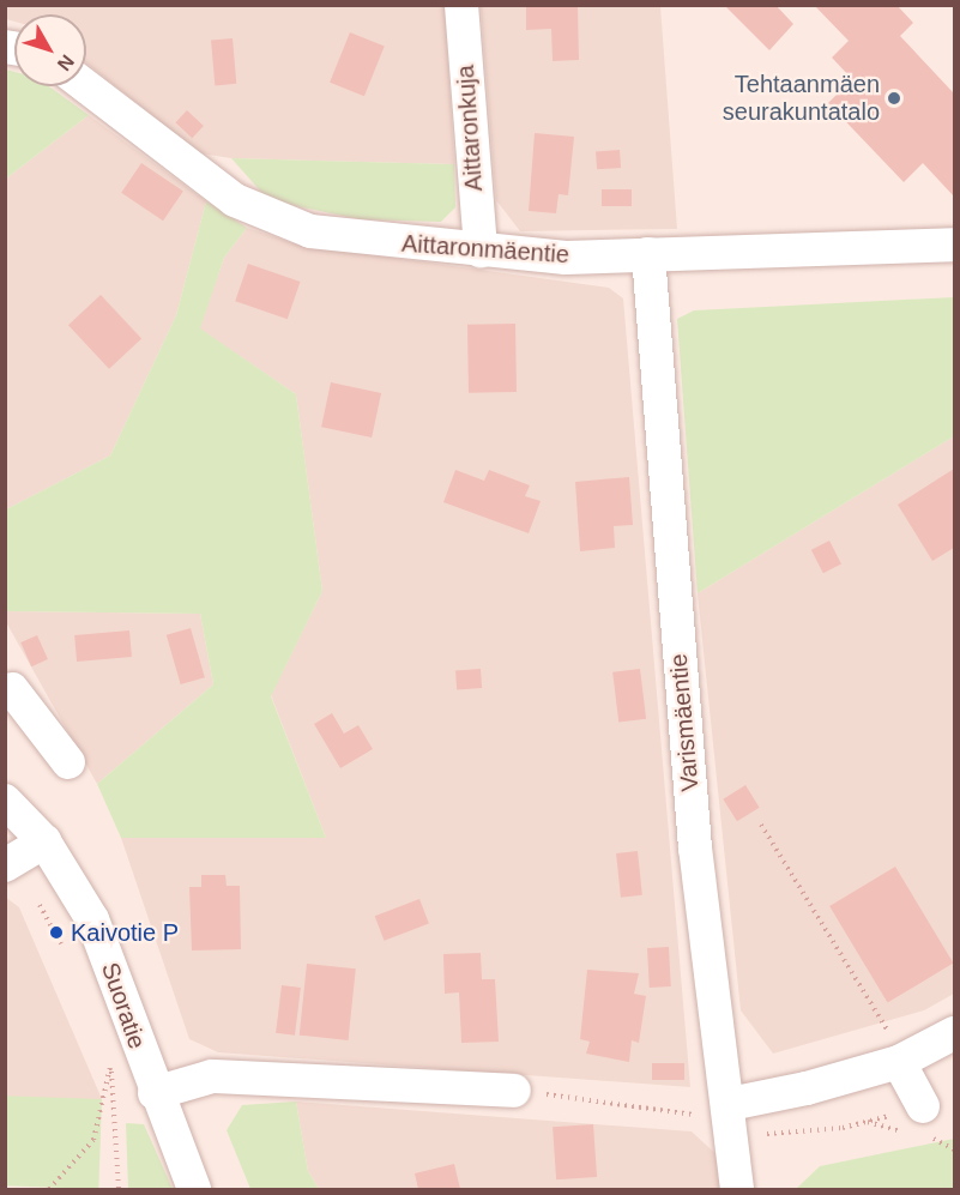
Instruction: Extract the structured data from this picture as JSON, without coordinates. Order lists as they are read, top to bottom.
{
  "streets": {
    "street": [
      "Aittaronkuja",
      "Aittaronmäentie",
      "Varismäentie",
      "Suoratie"
    ]
  },
  "crossings": [
    ["Aittaronkuja", "Aittaronmäentie"],
    ["Aittaronmäentie", "Varismäentie"]
  ],
  "places": ["Tehtaanmäen seurakuntatalo", "Kaivotie P"],
  "north": "bottom right"
}
